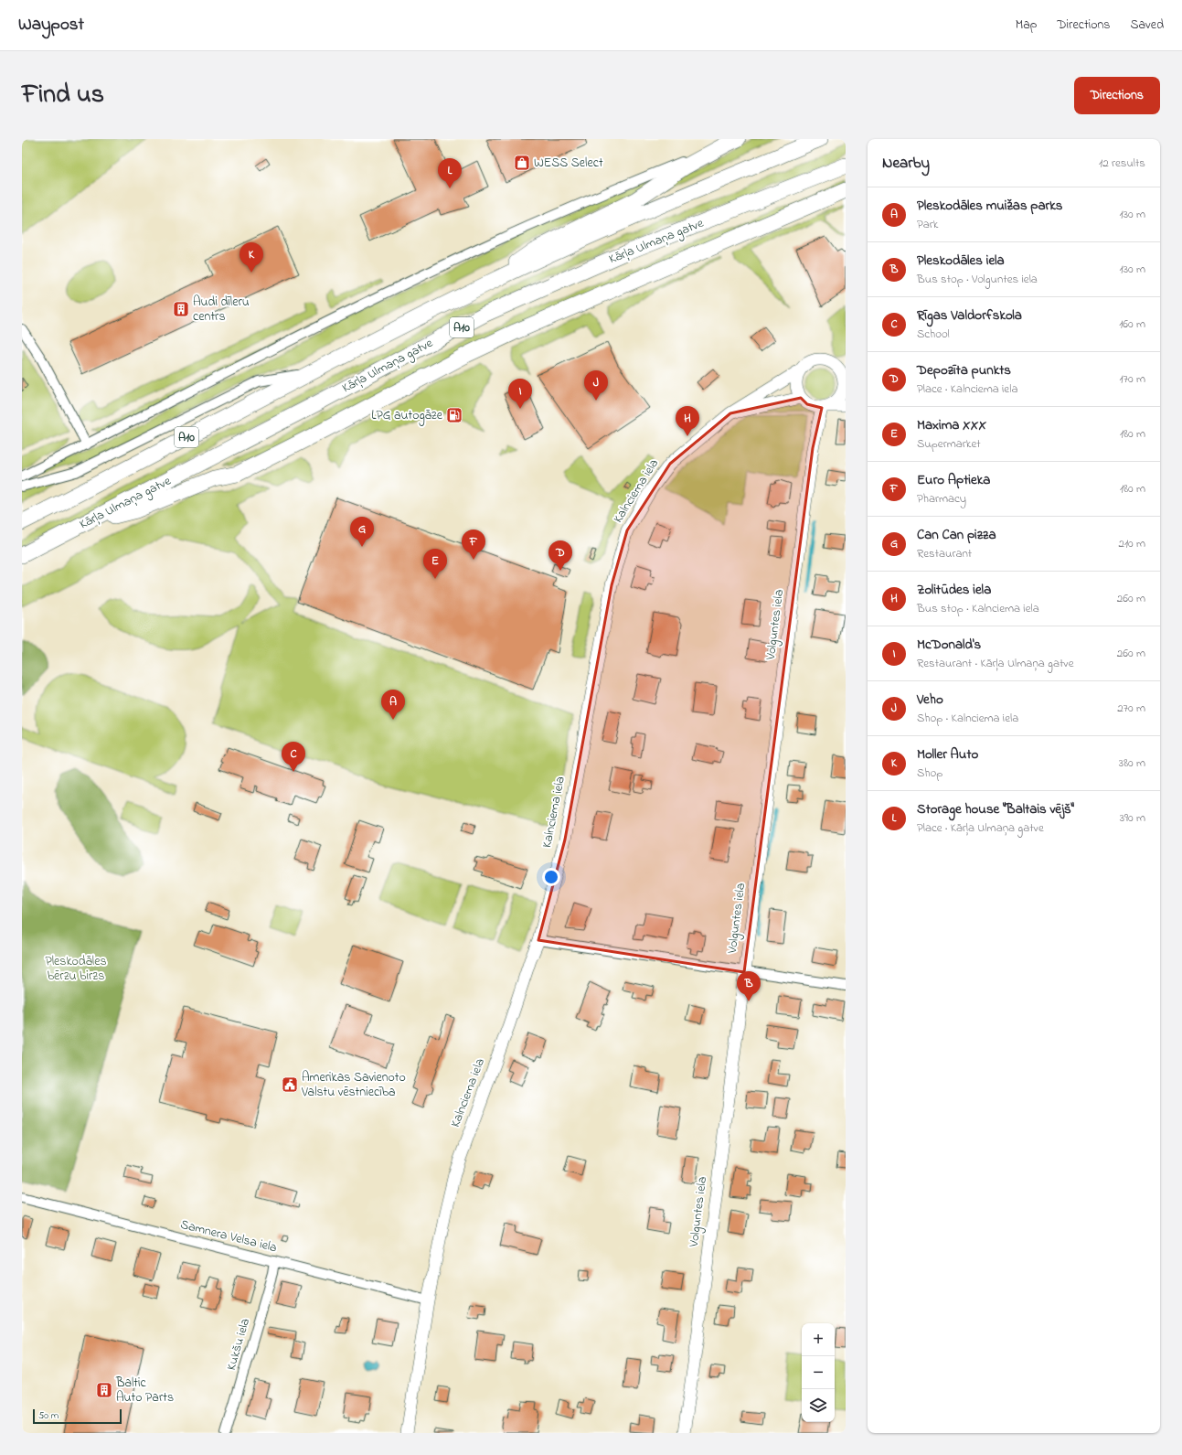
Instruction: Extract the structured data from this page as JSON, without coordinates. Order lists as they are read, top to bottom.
{
  "streets": {
    "highway": ["Kārļa Ulmaņa gatve", "A10"],
    "street": [
      "Kalnciema iela",
      "Volguntes iela",
      "Samnera Velsa iela",
      "Kukšu iela"
    ]
  },
  "crossings": [
    ["Kalnciema iela", "Volguntes iela"],
    ["Kalnciema iela", "Samnera Velsa iela"],
    ["Samnera Velsa iela", "Kukšu iela"]
  ],
  "parks": ["Pleskodāles bērzu birzs"],
  "places": {
    "shop": ["WESS Select"],
    "building": ["Audi dīleru centrs", "Baltic Auto Parts"],
    "fuel station": ["LPG autogāze"],
    "public building": ["Amerikas Savienoto Valstu vēstniecība"]
  },
  "scale_bar": "50 m",
  "page": {
    "header": "Waypost",
    "nav": ["Map", "Directions", "Saved"],
    "title": "Find us",
    "buttons": "Directions",
    "heading": ["Nearby", "12 results"],
    "pins": [
      "L",
      "K",
      "J",
      "I",
      "H",
      "G",
      "F",
      "D",
      "E",
      "A",
      "C",
      "B"
    ],
    "list": [
      {
        "mark": "A",
        "name": "Pleskodāles muižas parks",
        "note": "Park",
        "value": "130 m"
      },
      {
        "mark": "B",
        "name": "Pleskodāles iela",
        "note": "Bus stop · Volguntes iela",
        "value": "130 m"
      },
      {
        "mark": "C",
        "name": "Rīgas Valdorfskola",
        "note": "School",
        "value": "160 m"
      },
      {
        "mark": "D",
        "name": "Depozīta punkts",
        "note": "Place · Kalnciema iela",
        "value": "170 m"
      },
      {
        "mark": "E",
        "name": "Maxima XXX",
        "note": "Supermarket",
        "value": "180 m"
      },
      {
        "mark": "F",
        "name": "Euro Aptieka",
        "note": "Pharmacy",
        "value": "180 m"
      },
      {
        "mark": "G",
        "name": "Can Can pizza",
        "note": "Restaurant",
        "value": "210 m"
      },
      {
        "mark": "H",
        "name": "Zolitūdes iela",
        "note": "Bus stop · Kalnciema iela",
        "value": "260 m"
      },
      {
        "mark": "I",
        "name": "McDonald's",
        "note": "Restaurant · Kārļa Ulmaņa gatve",
        "value": "260 m"
      },
      {
        "mark": "J",
        "name": "Veho",
        "note": "Shop · Kalnciema iela",
        "value": "270 m"
      },
      {
        "mark": "K",
        "name": "Moller Auto",
        "note": "Shop",
        "value": "380 m"
      },
      {
        "mark": "L",
        "name": "Storage house \"Baltais vējš\"",
        "note": "Place · Kārļa Ulmaņa gatve",
        "value": "390 m"
      }
    ],
    "map_buttons": ["+", "−"],
    "scale": "50 m"
  }
}
